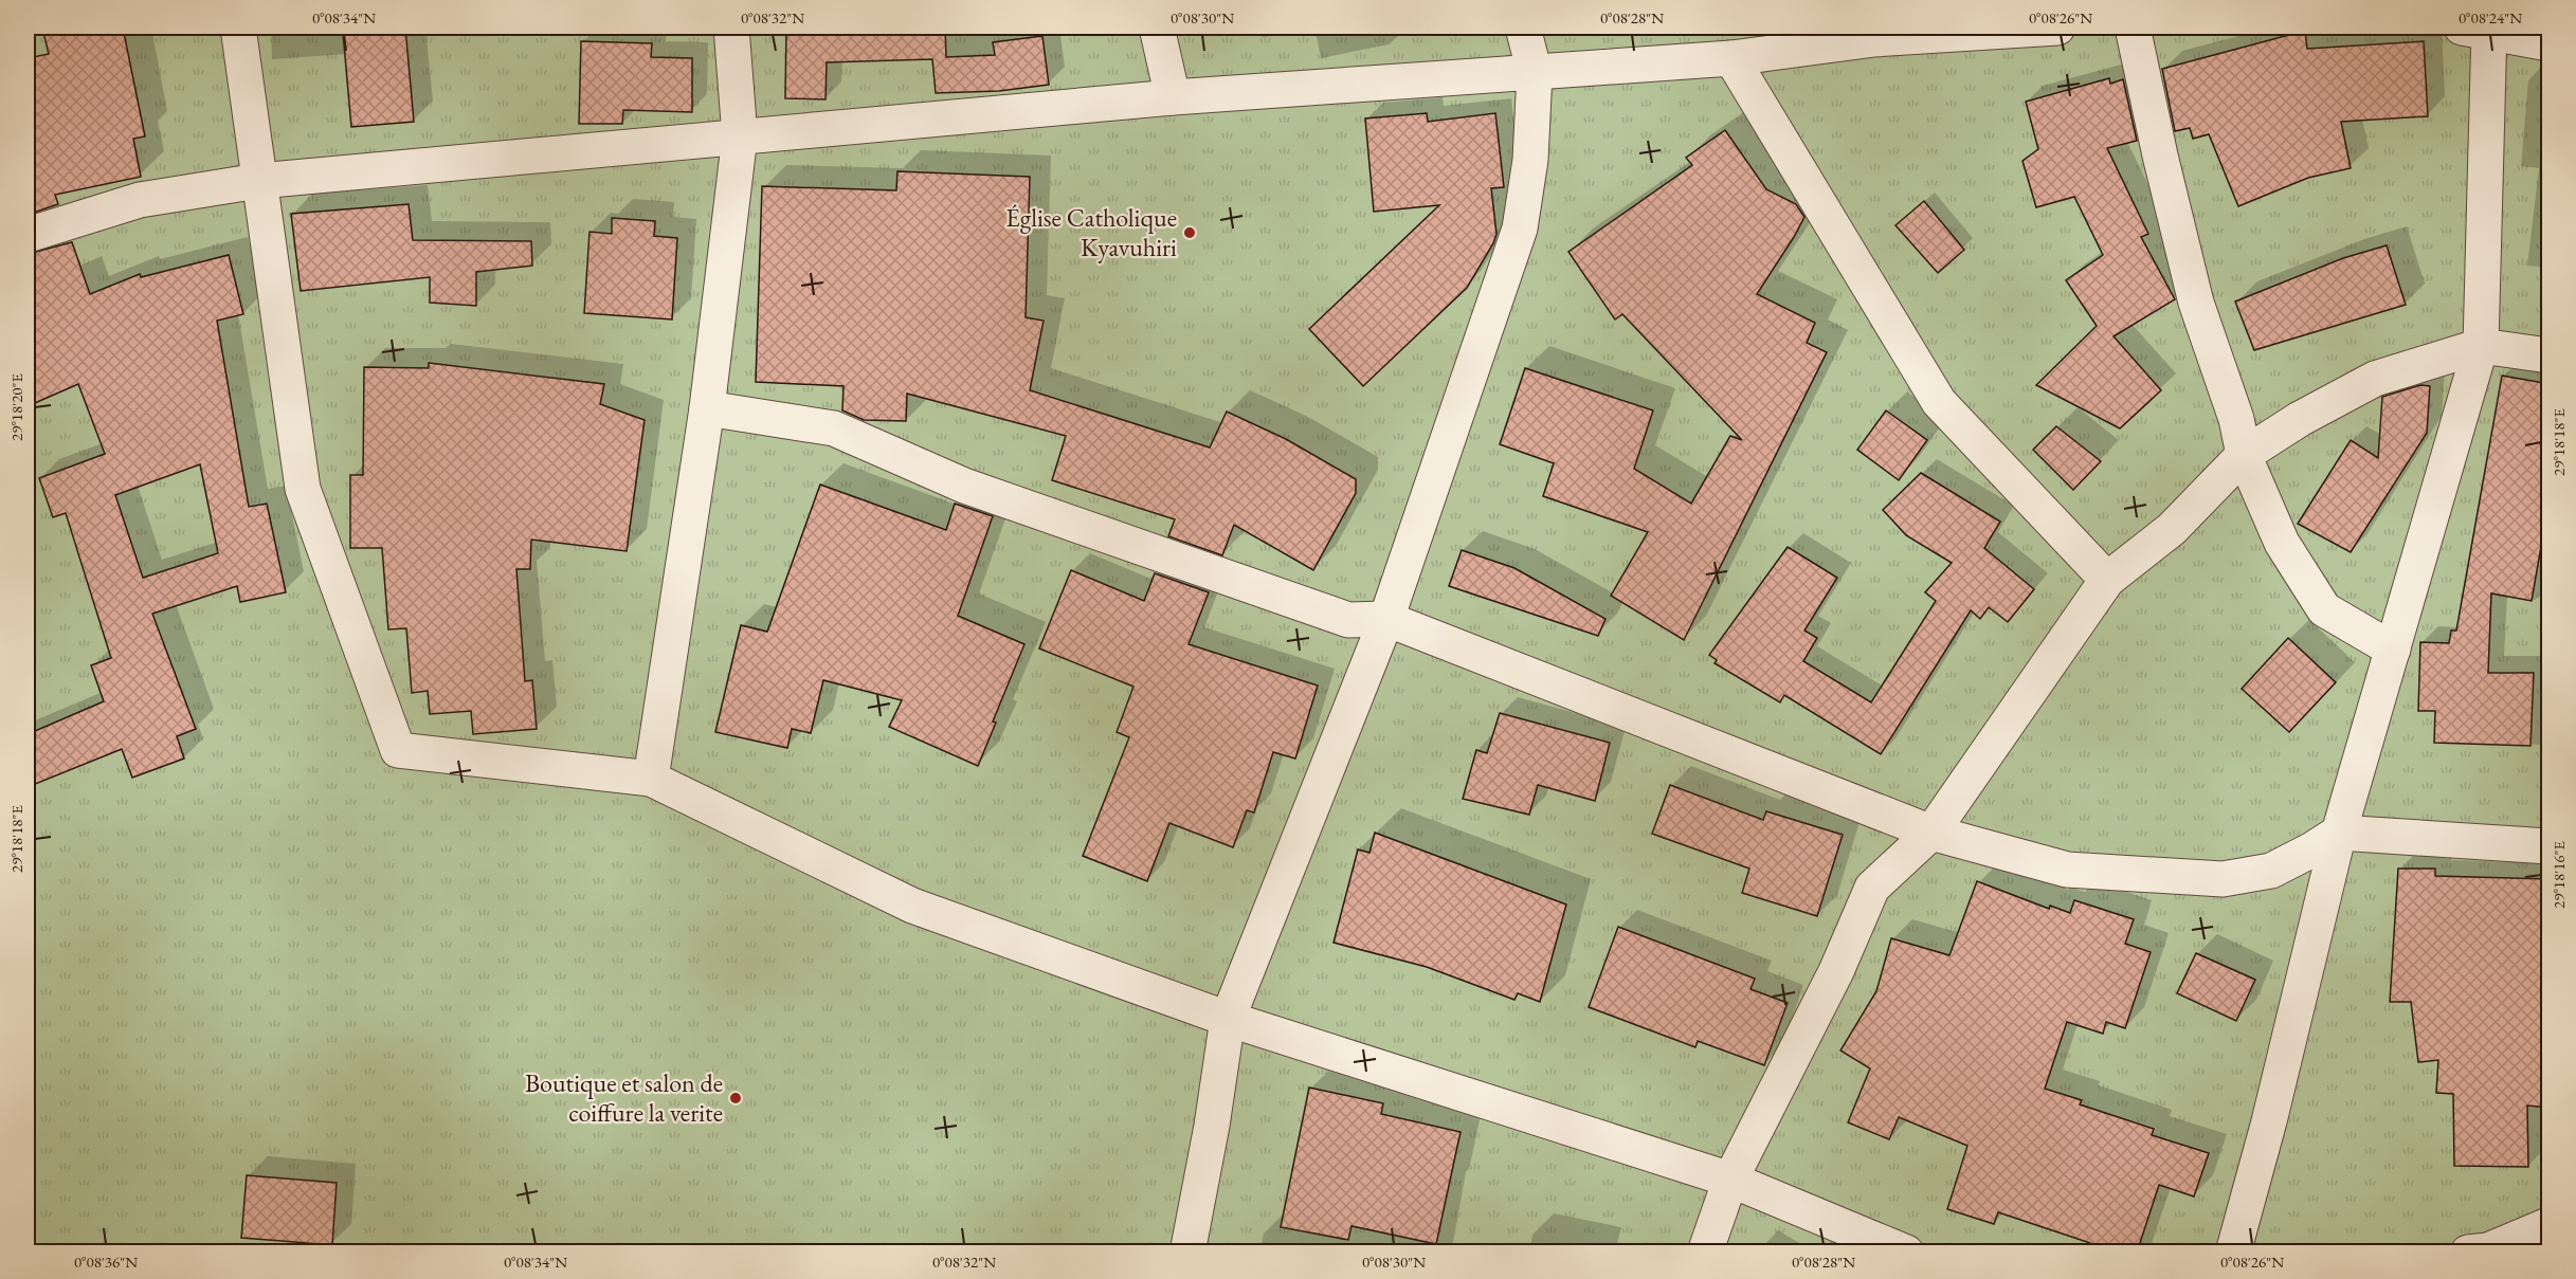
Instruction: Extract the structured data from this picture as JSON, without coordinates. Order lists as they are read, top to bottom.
{
  "places": ["Église Catholique Kyavuhiri", "Boutique et salon de coiffure la verite"],
  "coordinates": [
    "0°08'34\"N",
    "0°08'32\"N",
    "0°08'30\"N",
    "0°08'28\"N",
    "0°08'26\"N",
    "0°08'24\"N",
    "29°18'20\"E",
    "29°18'18\"E",
    "29°18'16\"E",
    "0°08'36\"N"
  ]
}
